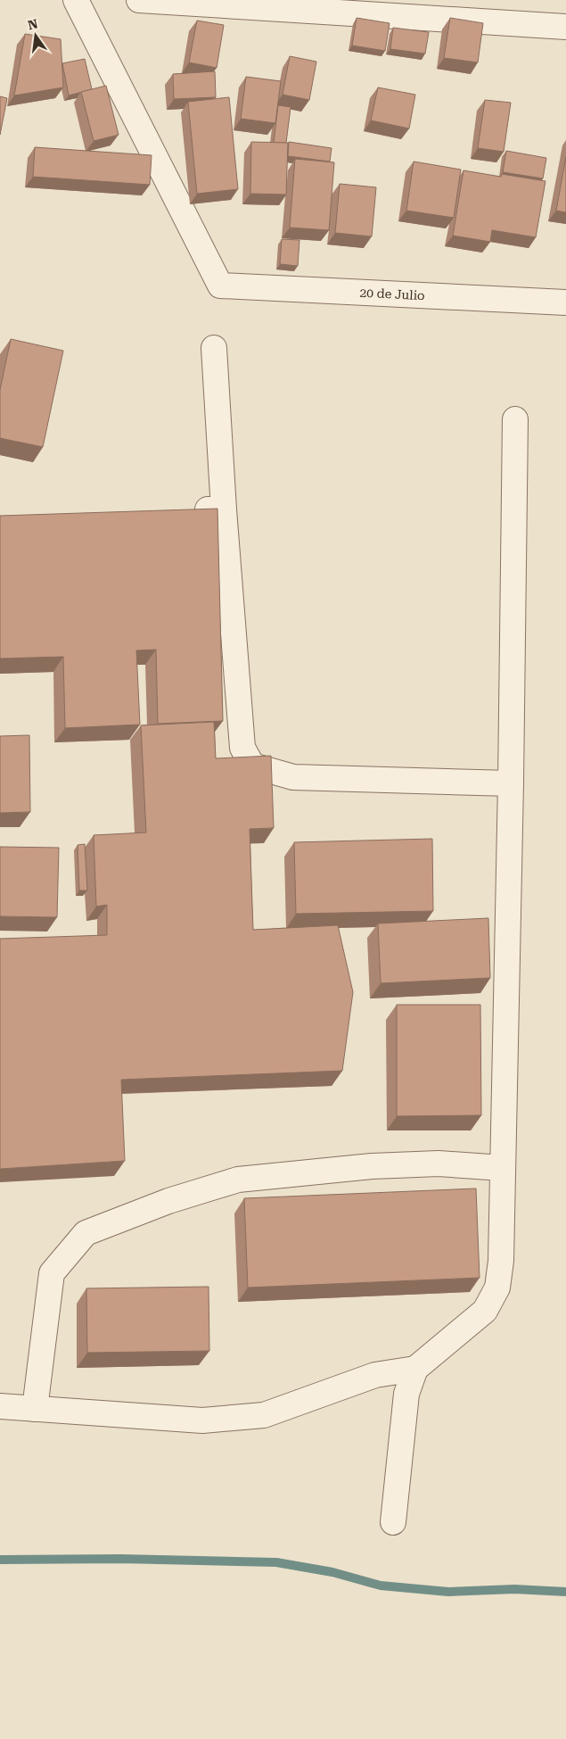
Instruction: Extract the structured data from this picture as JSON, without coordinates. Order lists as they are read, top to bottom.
{
  "streets": {
    "street": ["20 de Julio"]
  },
  "north": "top"
}
